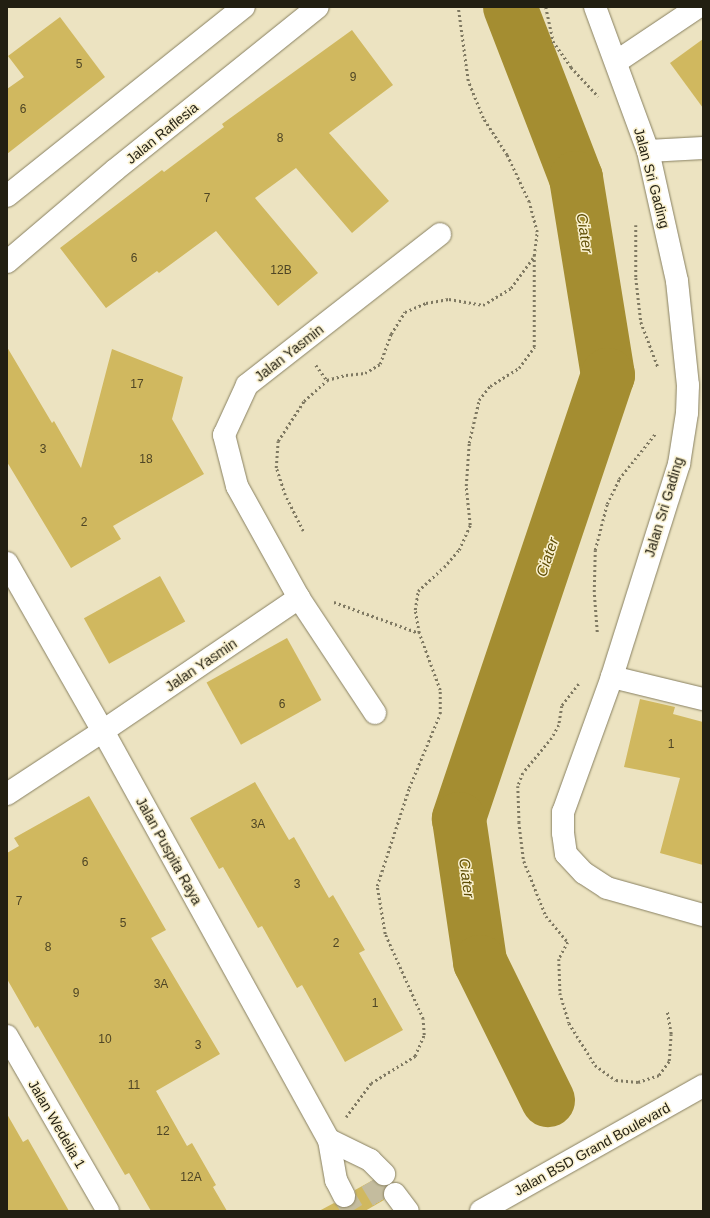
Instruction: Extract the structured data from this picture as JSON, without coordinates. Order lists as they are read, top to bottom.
{
  "streets": {
    "street": [
      "Jalan Raflesia",
      "Jalan Sri Gading",
      "Jalan Yasmin",
      "Jalan Puspita Raya",
      "Jalan Wedelia 1",
      "Jalan BSD Grand Boulevard"
    ]
  },
  "crossings": [
    ["Jalan Yasmin", "Jalan Puspita Raya"]
  ],
  "water": ["Ciater"],
  "house_numbers": [
    "5",
    "9",
    "6",
    "8",
    "7",
    "6",
    "12B",
    "17",
    "3",
    "18",
    "2",
    "6",
    "1",
    "3A",
    "6",
    "3",
    "7",
    "5",
    "2",
    "8",
    "3A",
    "9",
    "1",
    "10",
    "3",
    "11",
    "12",
    "12A"
  ]
}
